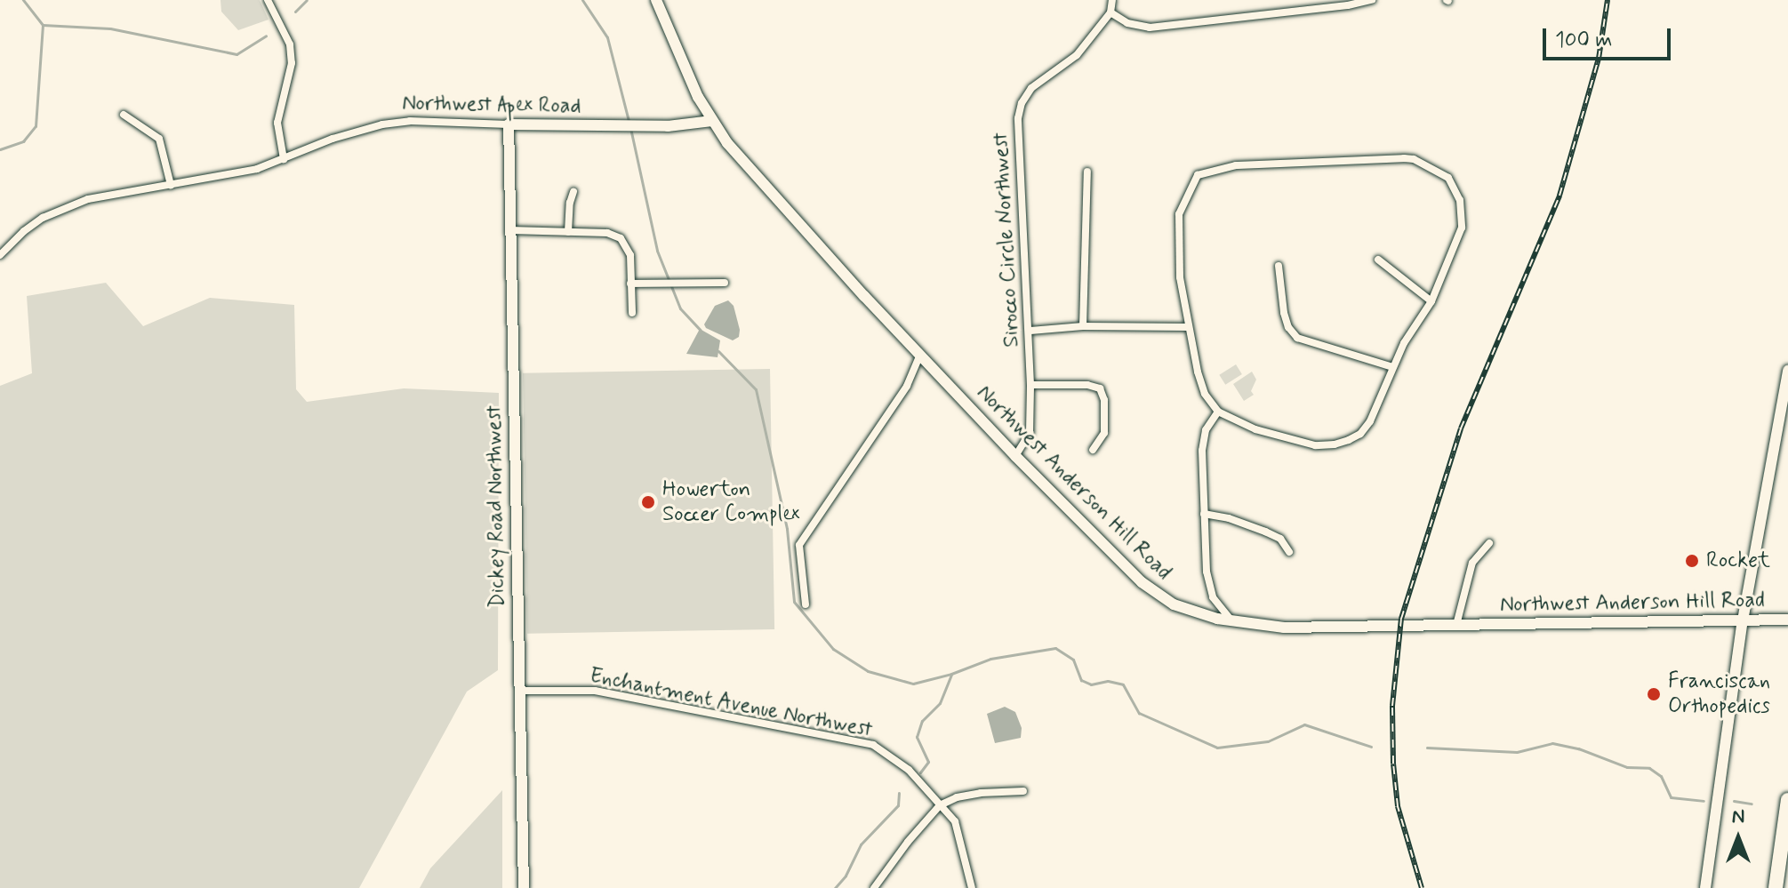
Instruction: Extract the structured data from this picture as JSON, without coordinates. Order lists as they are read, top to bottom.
{
  "streets": {
    "street": [
      "Northwest Apex Road",
      "Sirocco Circle Northwest",
      "Northwest Anderson Hill Road",
      "Dickey Road Northwest",
      "Enchantment Avenue Northwest"
    ]
  },
  "crossings": [
    ["Northwest Apex Road", "Northwest Anderson Hill Road"],
    ["Northwest Apex Road", "Dickey Road Northwest"],
    ["Sirocco Circle Northwest", "Northwest Anderson Hill Road"],
    ["Dickey Road Northwest", "Enchantment Avenue Northwest"]
  ],
  "places": ["Howerton Soccer Complex", "Rocket", "Franciscan Orthopedics"],
  "scale_bar": "100 m",
  "north": "top"
}
